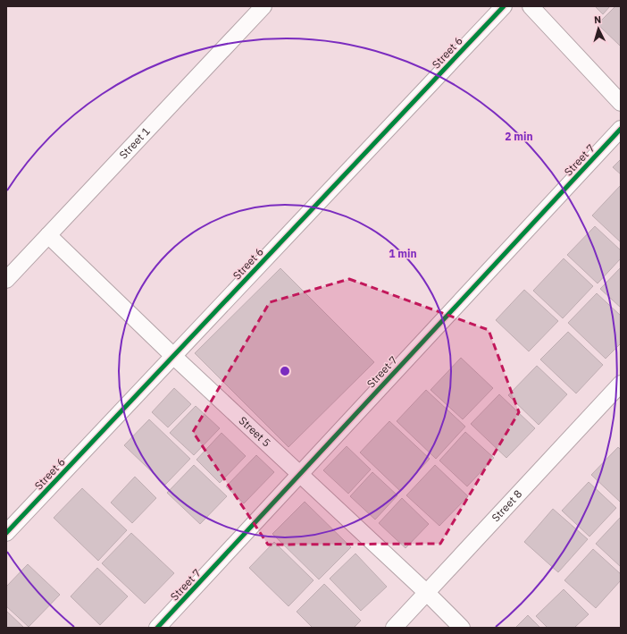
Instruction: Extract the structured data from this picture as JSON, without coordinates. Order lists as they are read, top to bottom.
{
  "streets": {
    "street": [
      "Street 6",
      "Street 1",
      "Street 7",
      "Street 5",
      "Street 8"
    ]
  },
  "crossings": [
    ["Street 6", "Street 5"],
    ["Street 1", "Street 5"],
    ["Street 7", "Street 5"],
    ["Street 5", "Street 8"]
  ],
  "north": "top",
  "rings": ["2 min", "1 min"]
}
